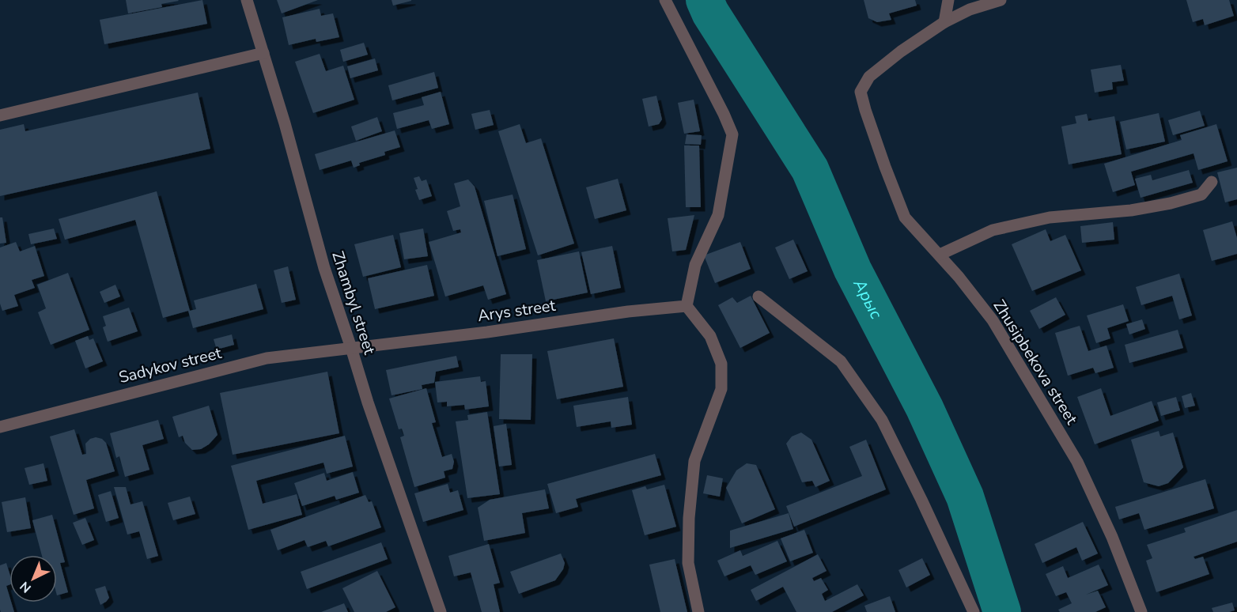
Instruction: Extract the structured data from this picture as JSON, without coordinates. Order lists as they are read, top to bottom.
{
  "streets": {
    "street": [
      "Zhambyl street",
      "Arys street",
      "Zhusipbekova street",
      "Sadykov street"
    ]
  },
  "crossings": [
    ["Zhambyl street", "Arys street"],
    ["Zhambyl street", "Sadykov street"],
    ["Arys street", "Sadykov street"]
  ],
  "water": ["Арыс"],
  "north": "bottom left"
}
